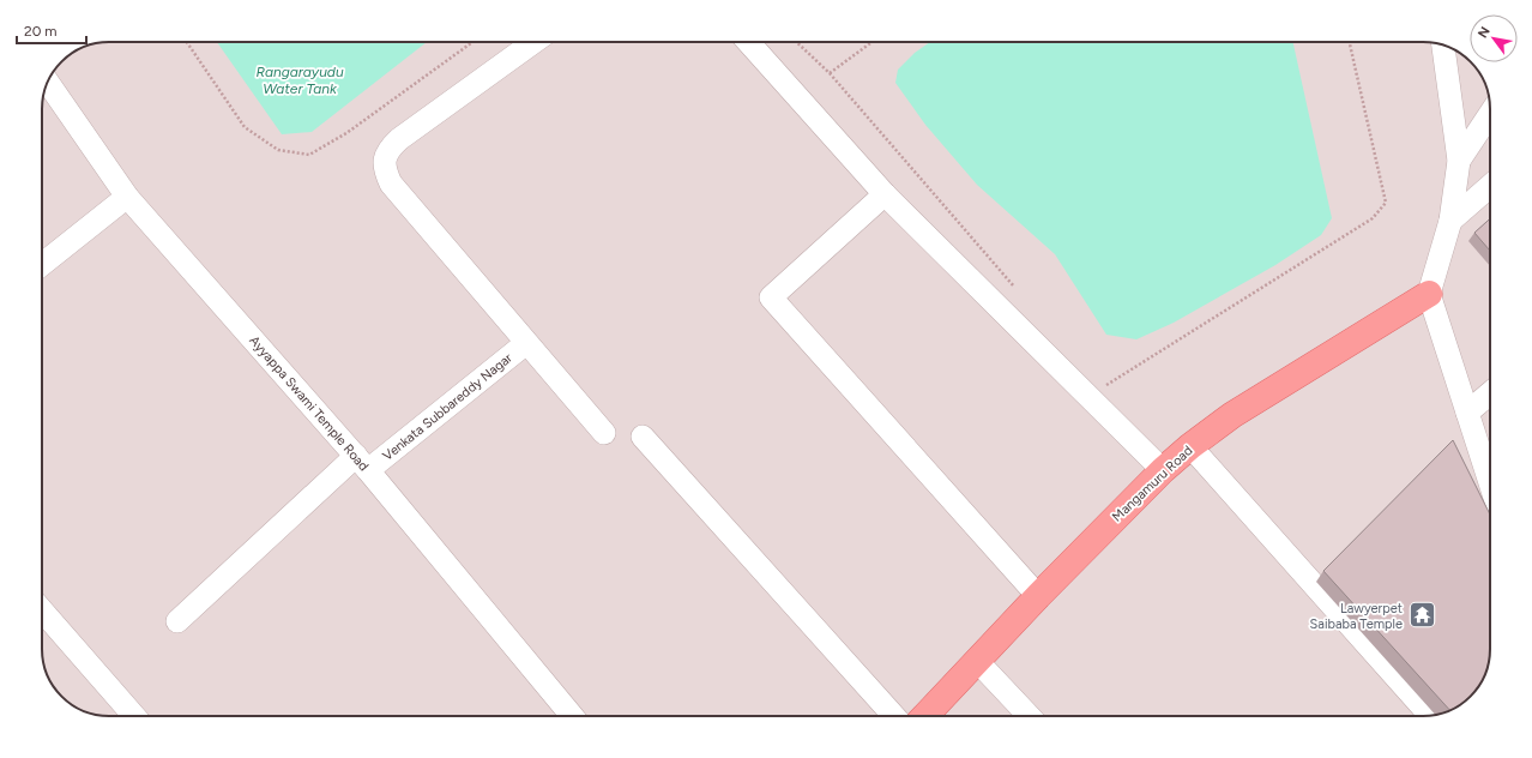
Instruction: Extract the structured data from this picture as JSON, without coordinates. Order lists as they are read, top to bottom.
{
  "streets": {
    "main road": ["Mangamuru Road"],
    "street": ["Ayyappa Swami Temple Road", "Venkata Subbareddy Nagar"]
  },
  "crossings": [
    ["Ayyappa Swami Temple Road", "Venkata Subbareddy Nagar"]
  ],
  "water": ["Rangarayudu Water Tank"],
  "places": {
    "temple": ["Lawyerpet Saibaba Temple"]
  },
  "scale_bar": "20 m",
  "north": "top left"
}
